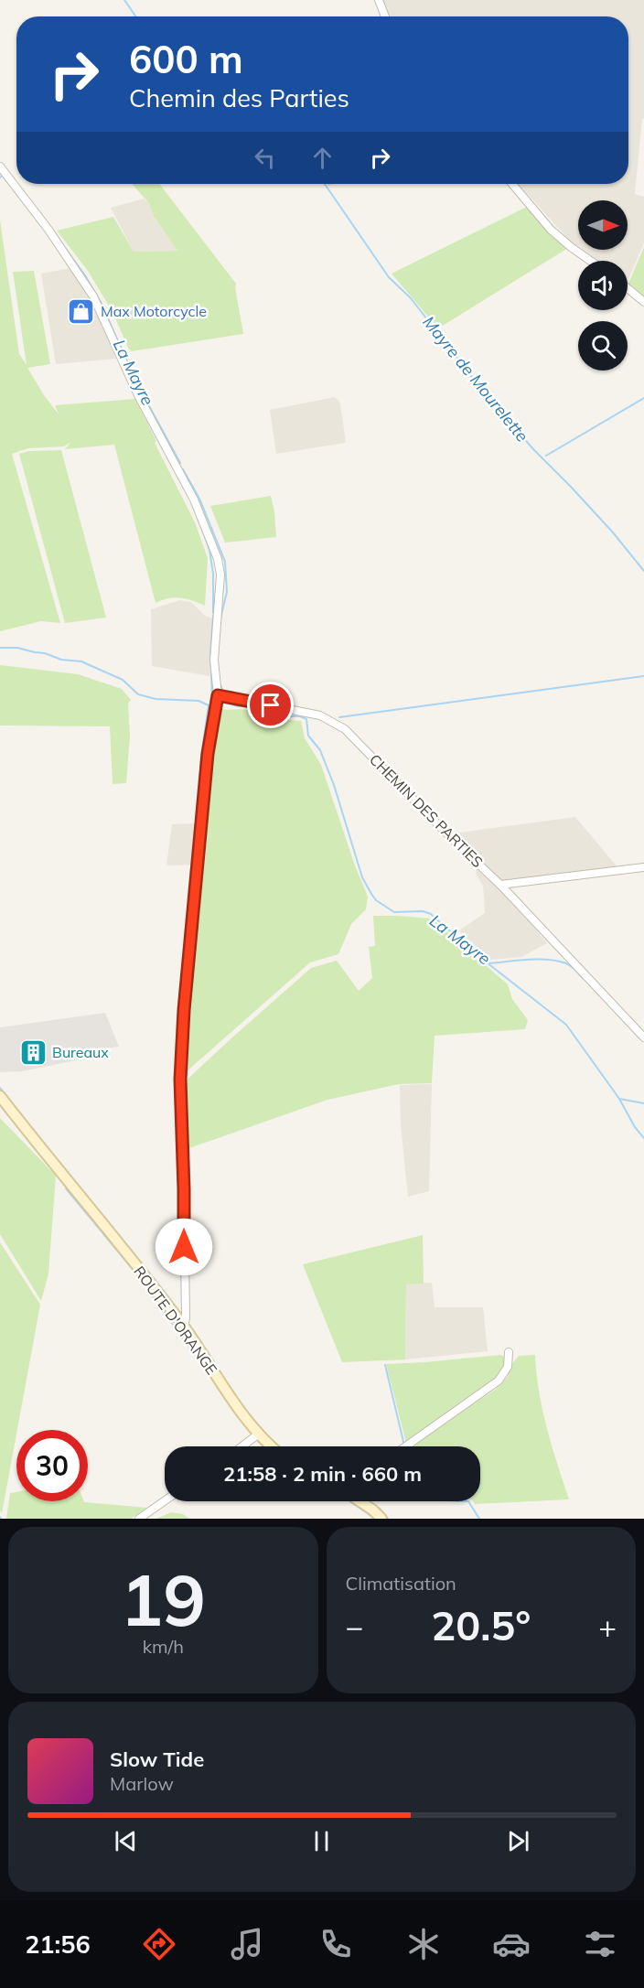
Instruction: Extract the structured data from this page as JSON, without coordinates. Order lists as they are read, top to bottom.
{
  "streets": {
    "main road": ["ROUTE D'ORANGE"],
    "street": ["CHEMIN DES PARTIES"]
  },
  "water": ["La Mayre", "Mayre de Mourelette"],
  "places": {
    "shop": ["Max Motorcycle"],
    "building": ["Bureaux"]
  },
  "north": "right",
  "page": {
    "turn": ["600 m", "Chemin des Parties"],
    "limit": "30",
    "trip": "21:58 · 2 min · 660 m",
    "tile": [
      ["19", "km/h"],
      "Climatisation"
    ],
    "heat": ["−", "20.5°", "+"],
    "song": ["Slow Tide", "Marlow"],
    "tabs": "21:56"
  }
}
